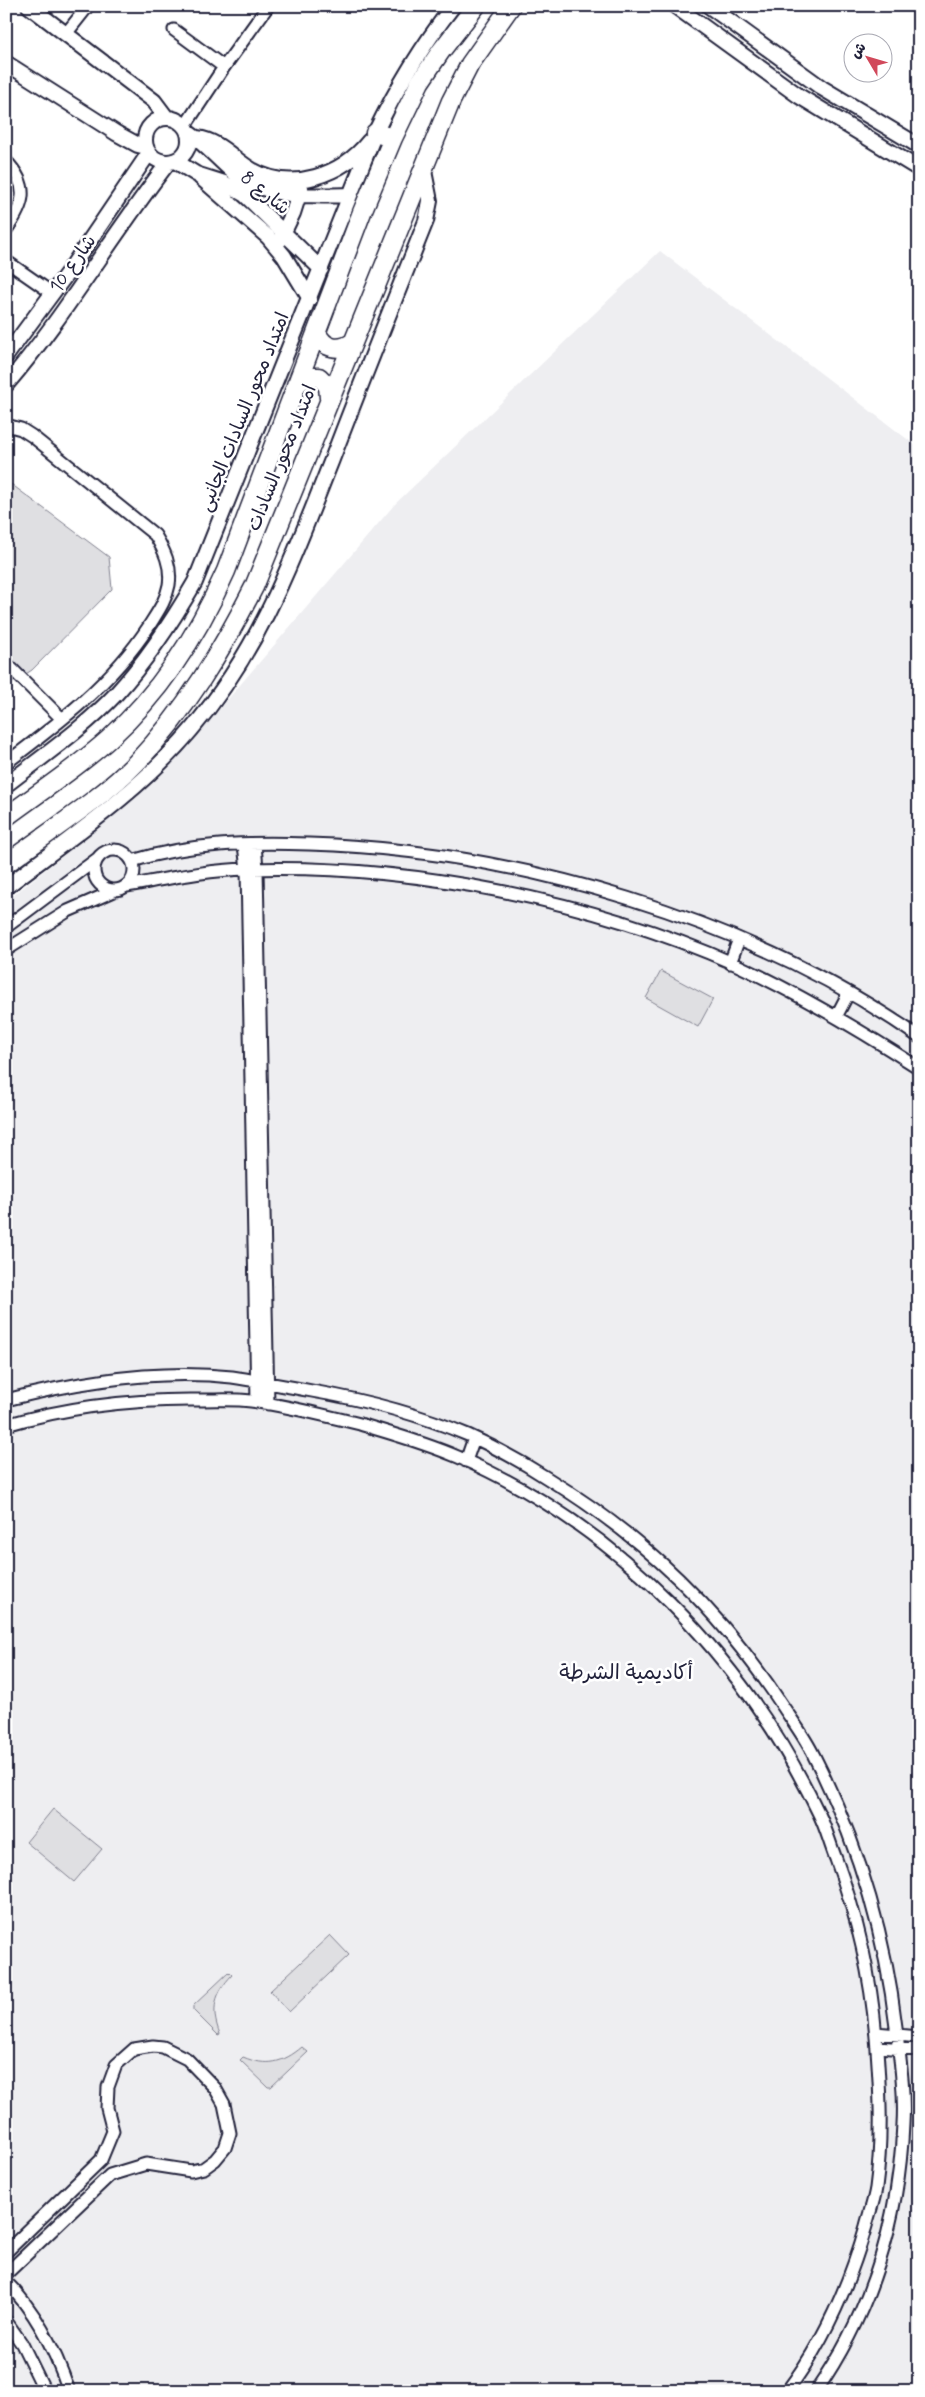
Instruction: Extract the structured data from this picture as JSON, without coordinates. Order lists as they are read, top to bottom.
{
  "streets": {
    "main road": ["امتداد محور السادات"],
    "street": ["شارع 8", "شارع 10", "امتداد محور السادات الجانبى"]
  },
  "crossings": [
    ["شارع 8", "شارع 10"],
    ["شارع 8", "امتداد محور السادات الجانبى"]
  ],
  "districts": ["أكاديمية الشرطة"],
  "north": "top left"
}
